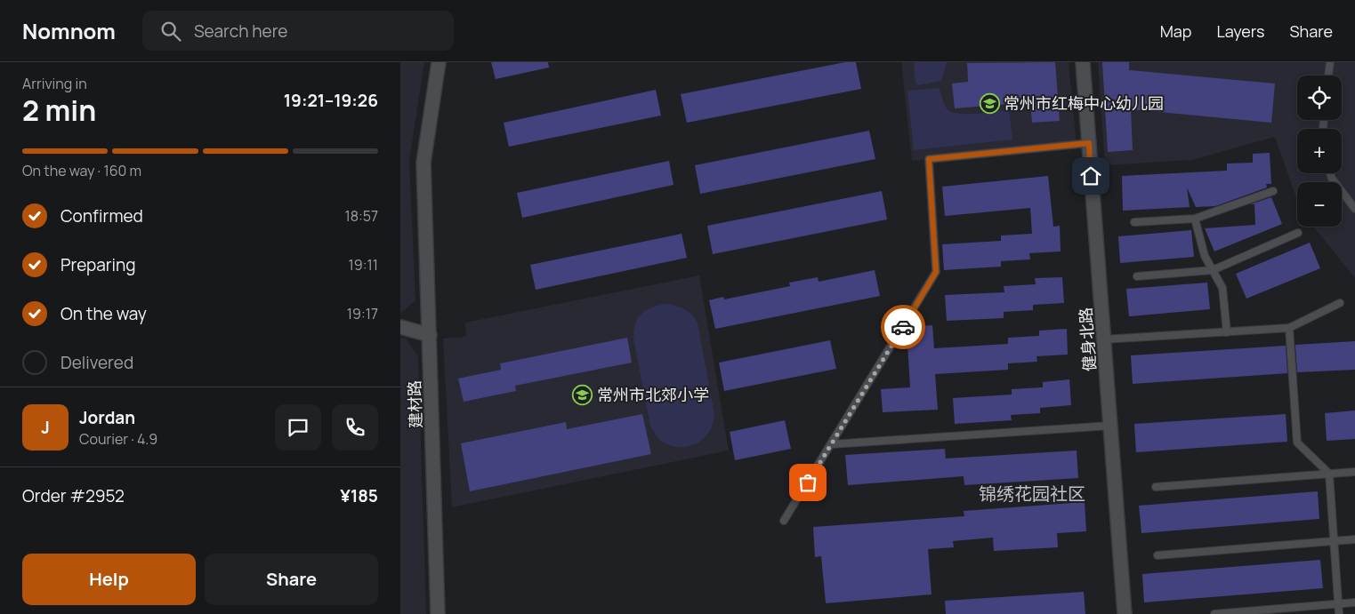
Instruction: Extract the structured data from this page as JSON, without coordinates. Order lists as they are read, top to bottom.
{
  "streets": {
    "street": ["健身北路", "建材路"]
  },
  "districts": ["锦绣花园社区"],
  "places": {
    "school or university": ["常州市红梅中心幼儿园", "常州市北郊小学"]
  },
  "page": {
    "header": "Nomnom",
    "search": "Search here",
    "nav": ["Map", "Layers", "Share"],
    "heading": ["2 min", "Arriving in", "19:21–19:26"],
    "panel": [
      "Jordan",
      "Courier · 4.9",
      "Order #2952",
      "¥185"
    ],
    "map_buttons": ["+", "−"],
    "bar": "On the way · 160 m",
    "list": [
      ["Confirmed", "18:57"],
      ["Preparing", "19:11"],
      ["On the way", "19:17"],
      "Delivered"
    ],
    "round": "J",
    "buttons": ["Help", "Share"]
  }
}
